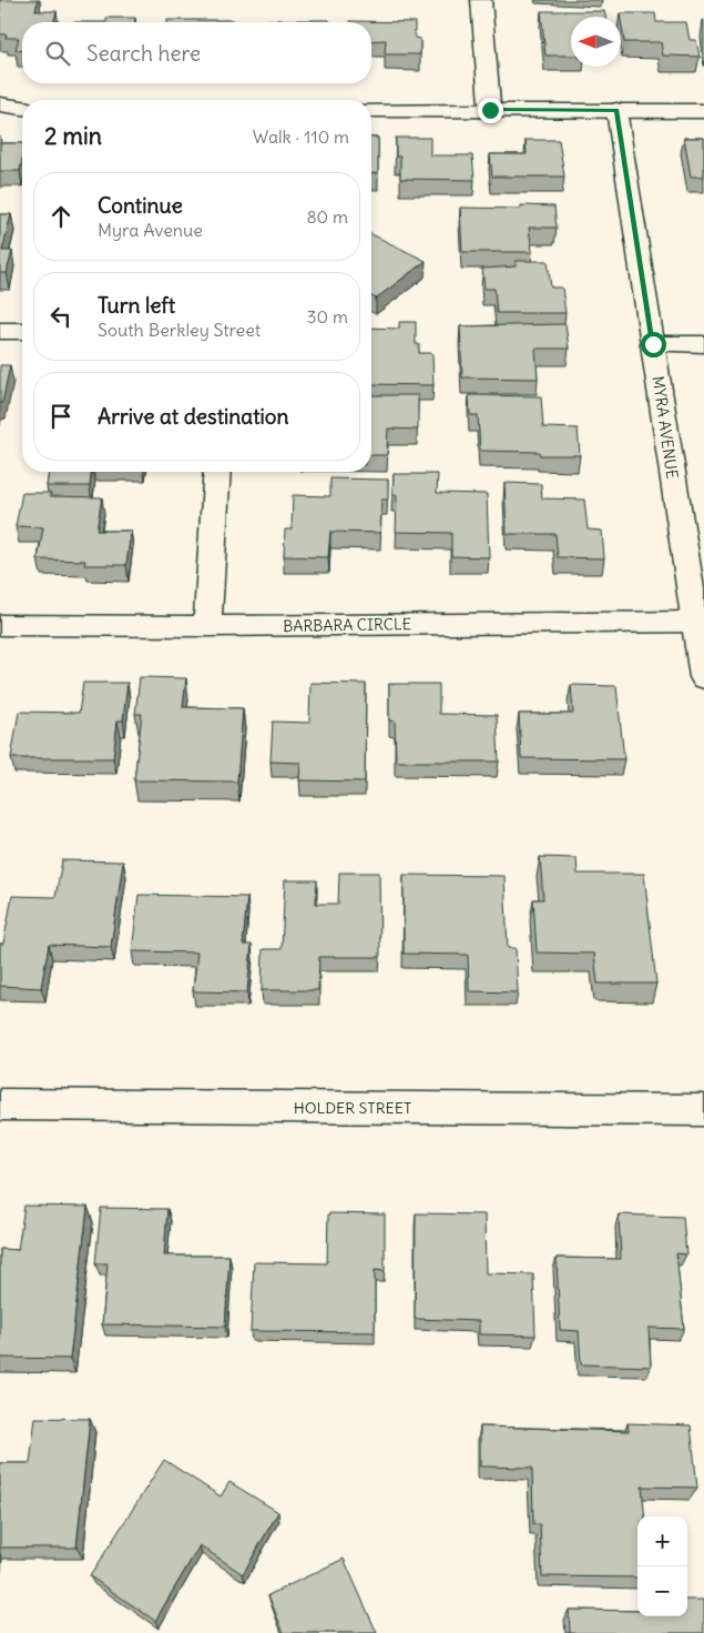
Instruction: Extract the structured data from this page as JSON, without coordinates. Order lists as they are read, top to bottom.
{
  "streets": {
    "street": ["MYRA AVENUE", "BARBARA CIRCLE", "HOLDER STREET"]
  },
  "crossings": [
    ["MYRA AVENUE", "BARBARA CIRCLE"]
  ],
  "north": "left",
  "page": {
    "search": "Search here",
    "heading": ["2 min", "Walk · 110 m"],
    "list": [
      ["Continue", "Myra Avenue", "80 m"],
      ["Turn left", "South Berkley Street", "30 m"],
      "Arrive at destination"
    ],
    "map_buttons": ["+", "−"]
  }
}
